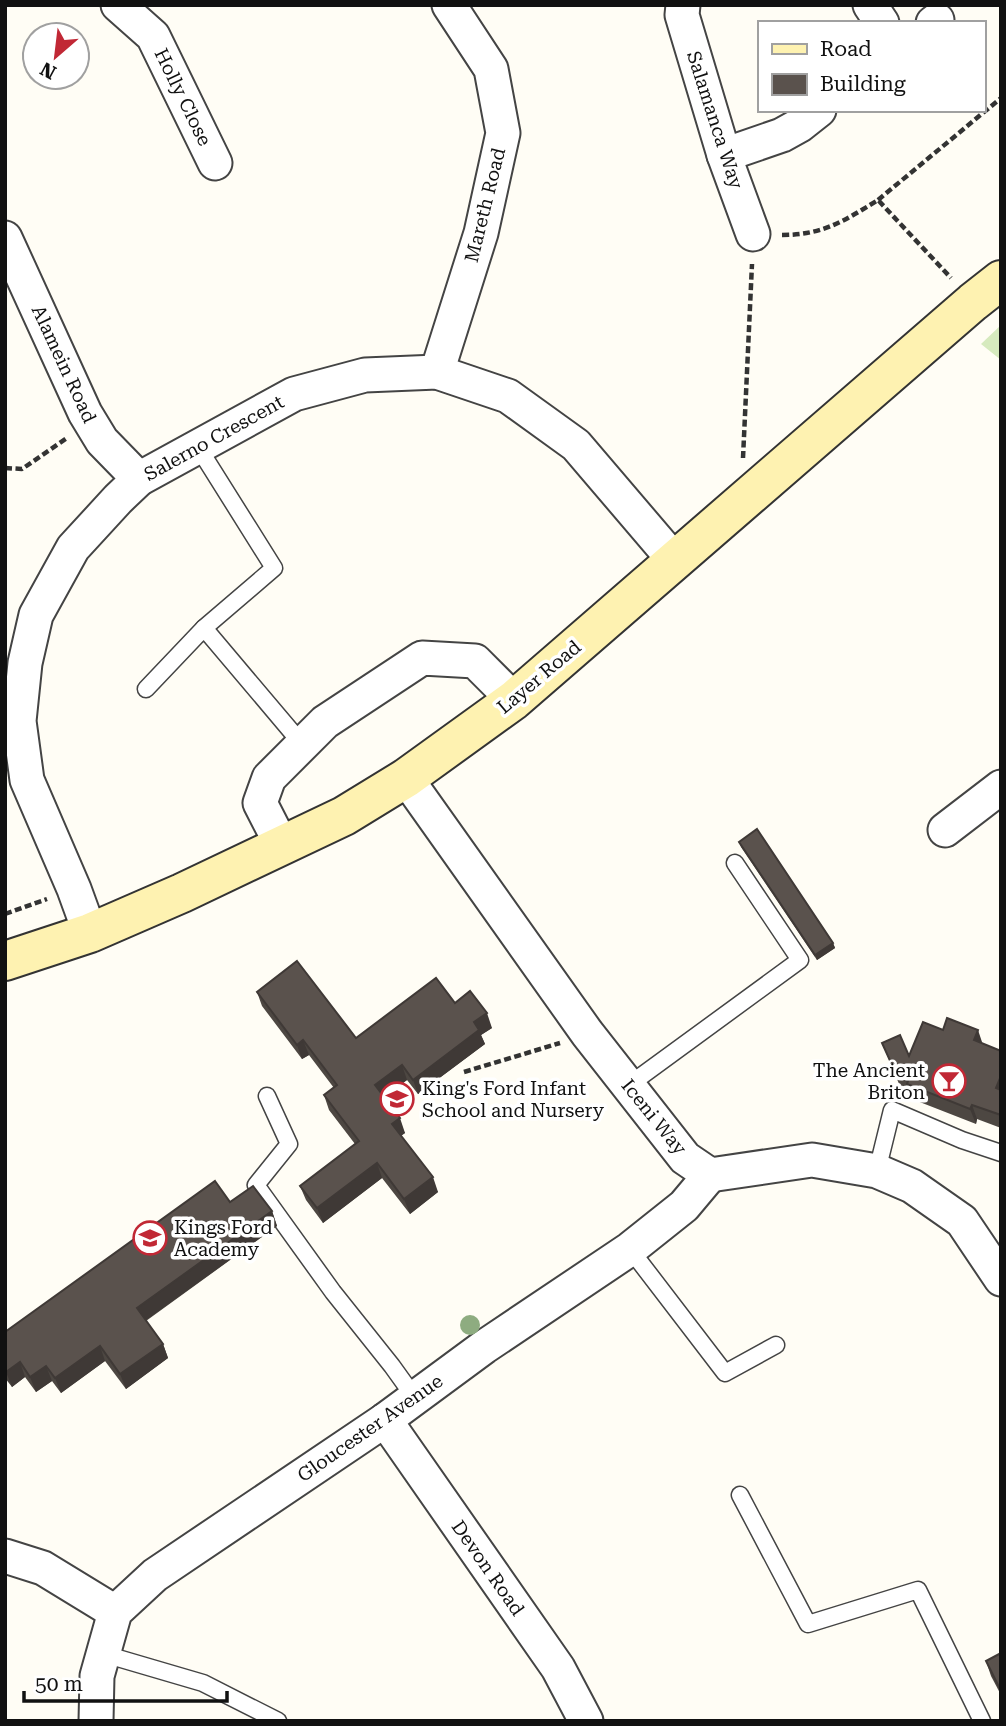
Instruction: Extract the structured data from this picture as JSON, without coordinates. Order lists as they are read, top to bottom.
{
  "streets": {
    "main road": ["Layer Road"],
    "street": [
      "Holly Close",
      "Salamanca Way",
      "Mareth Road",
      "Alamein Road",
      "Salerno Crescent",
      "Iceni Way",
      "Gloucester Avenue",
      "Devon Road"
    ]
  },
  "crossings": [
    ["Mareth Road", "Salerno Crescent"],
    ["Alamein Road", "Salerno Crescent"],
    ["Salerno Crescent", "Layer Road"],
    ["Layer Road", "Iceni Way"],
    ["Iceni Way", "Gloucester Avenue"],
    ["Gloucester Avenue", "Devon Road"]
  ],
  "places": {
    "bar": ["The Ancient Briton"],
    "school or university": ["King's Ford Infant School and Nursery", "Kings Ford Academy"]
  },
  "legend": ["Road", "Building"],
  "scale_bar": "50 m",
  "north": "bottom left"
}
